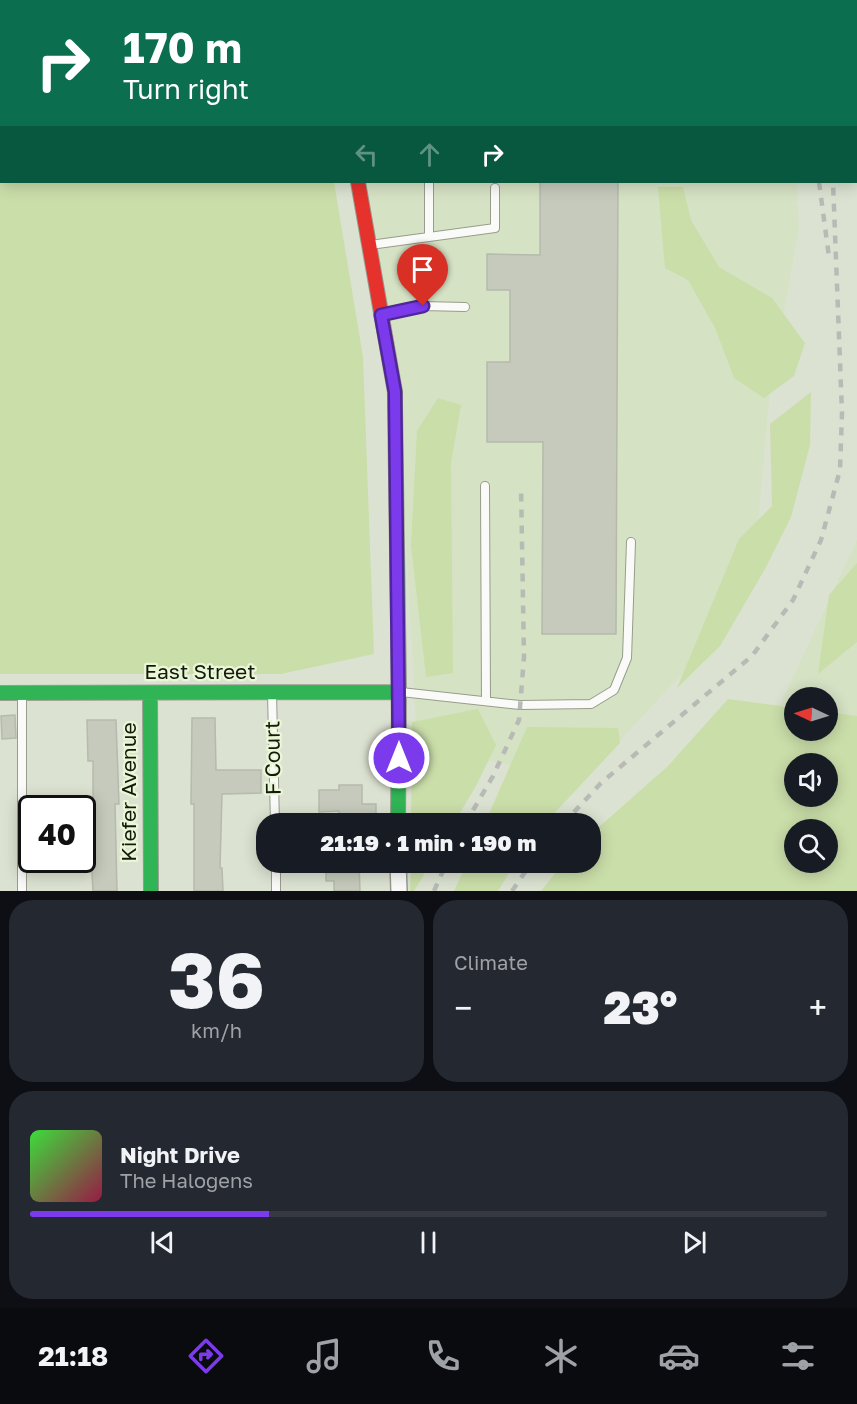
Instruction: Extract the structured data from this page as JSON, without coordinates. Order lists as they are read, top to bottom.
{
  "streets": {
    "street": ["East Street", "Kiefer Avenue"],
    "lane": ["F Court"]
  },
  "crossings": [
    ["East Street", "F Court"],
    ["East Street", "Kiefer Avenue"]
  ],
  "north": "left",
  "page": {
    "turn": ["170 m", "Turn right"],
    "limit": "40",
    "trip": "21:19 · 1 min · 190 m",
    "tile": [
      ["36", "km/h"],
      "Climate"
    ],
    "heat": ["−", "23°", "+"],
    "song": ["Night Drive", "The Halogens"],
    "tabs": "21:18"
  }
}
